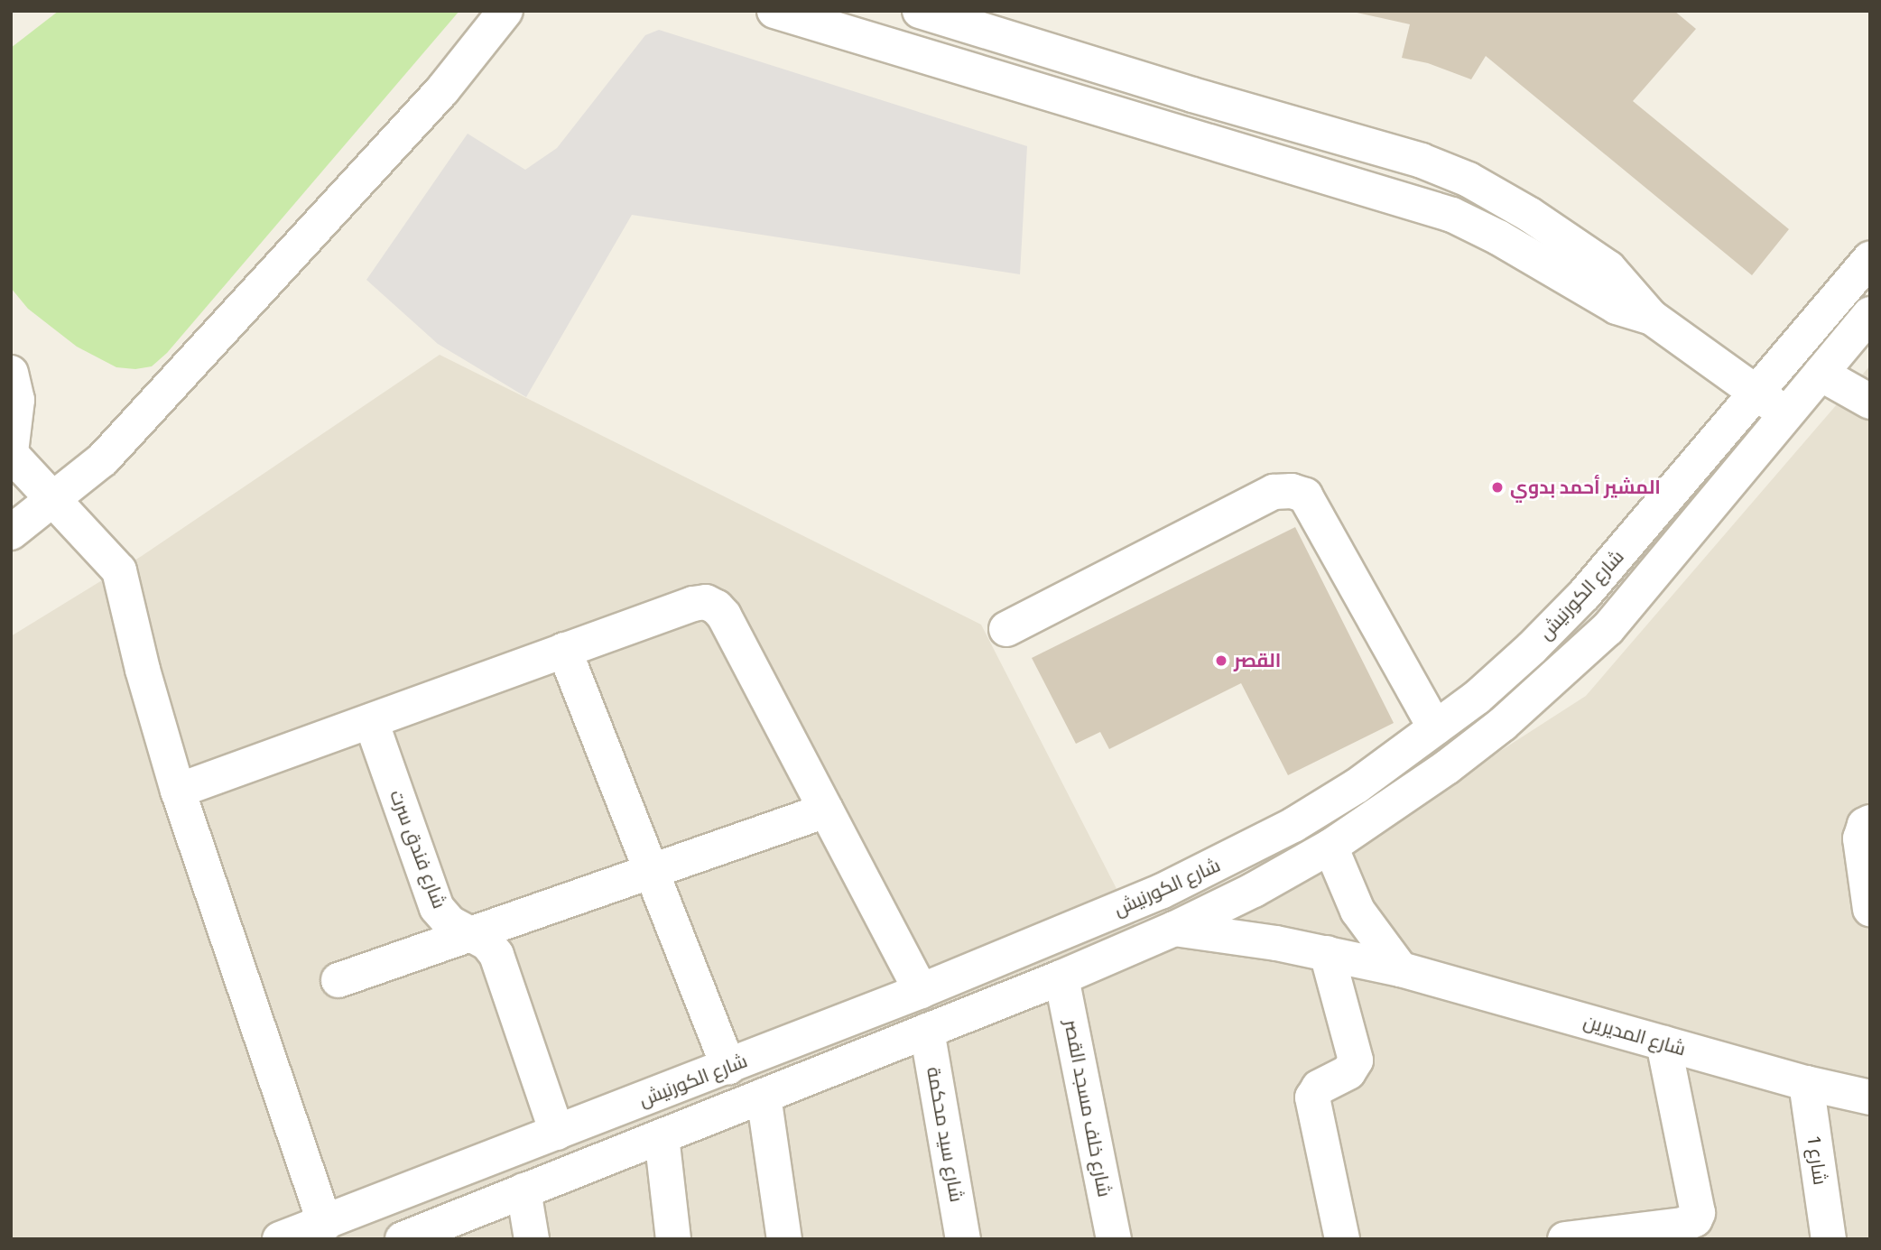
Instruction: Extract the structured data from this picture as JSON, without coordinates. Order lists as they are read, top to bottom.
{
  "streets": {
    "street": [
      "شارع الكورنيش",
      "شارع فندق سرت",
      "شارع المديرين",
      "شارع خلف مسجد القصر",
      "شارع سيد محكمة",
      "شارع 1"
    ]
  },
  "crossings": [
    ["شارع الكورنيش", "شارع فندق سرت"],
    ["شارع الكورنيش", "شارع المديرين"],
    ["شارع الكورنيش", "شارع خلف مسجد القصر"],
    ["شارع الكورنيش", "شارع سيد محكمة"],
    ["شارع المديرين", "شارع 1"]
  ],
  "places": ["المشير أحمد بدوي", "القصر"]
}
